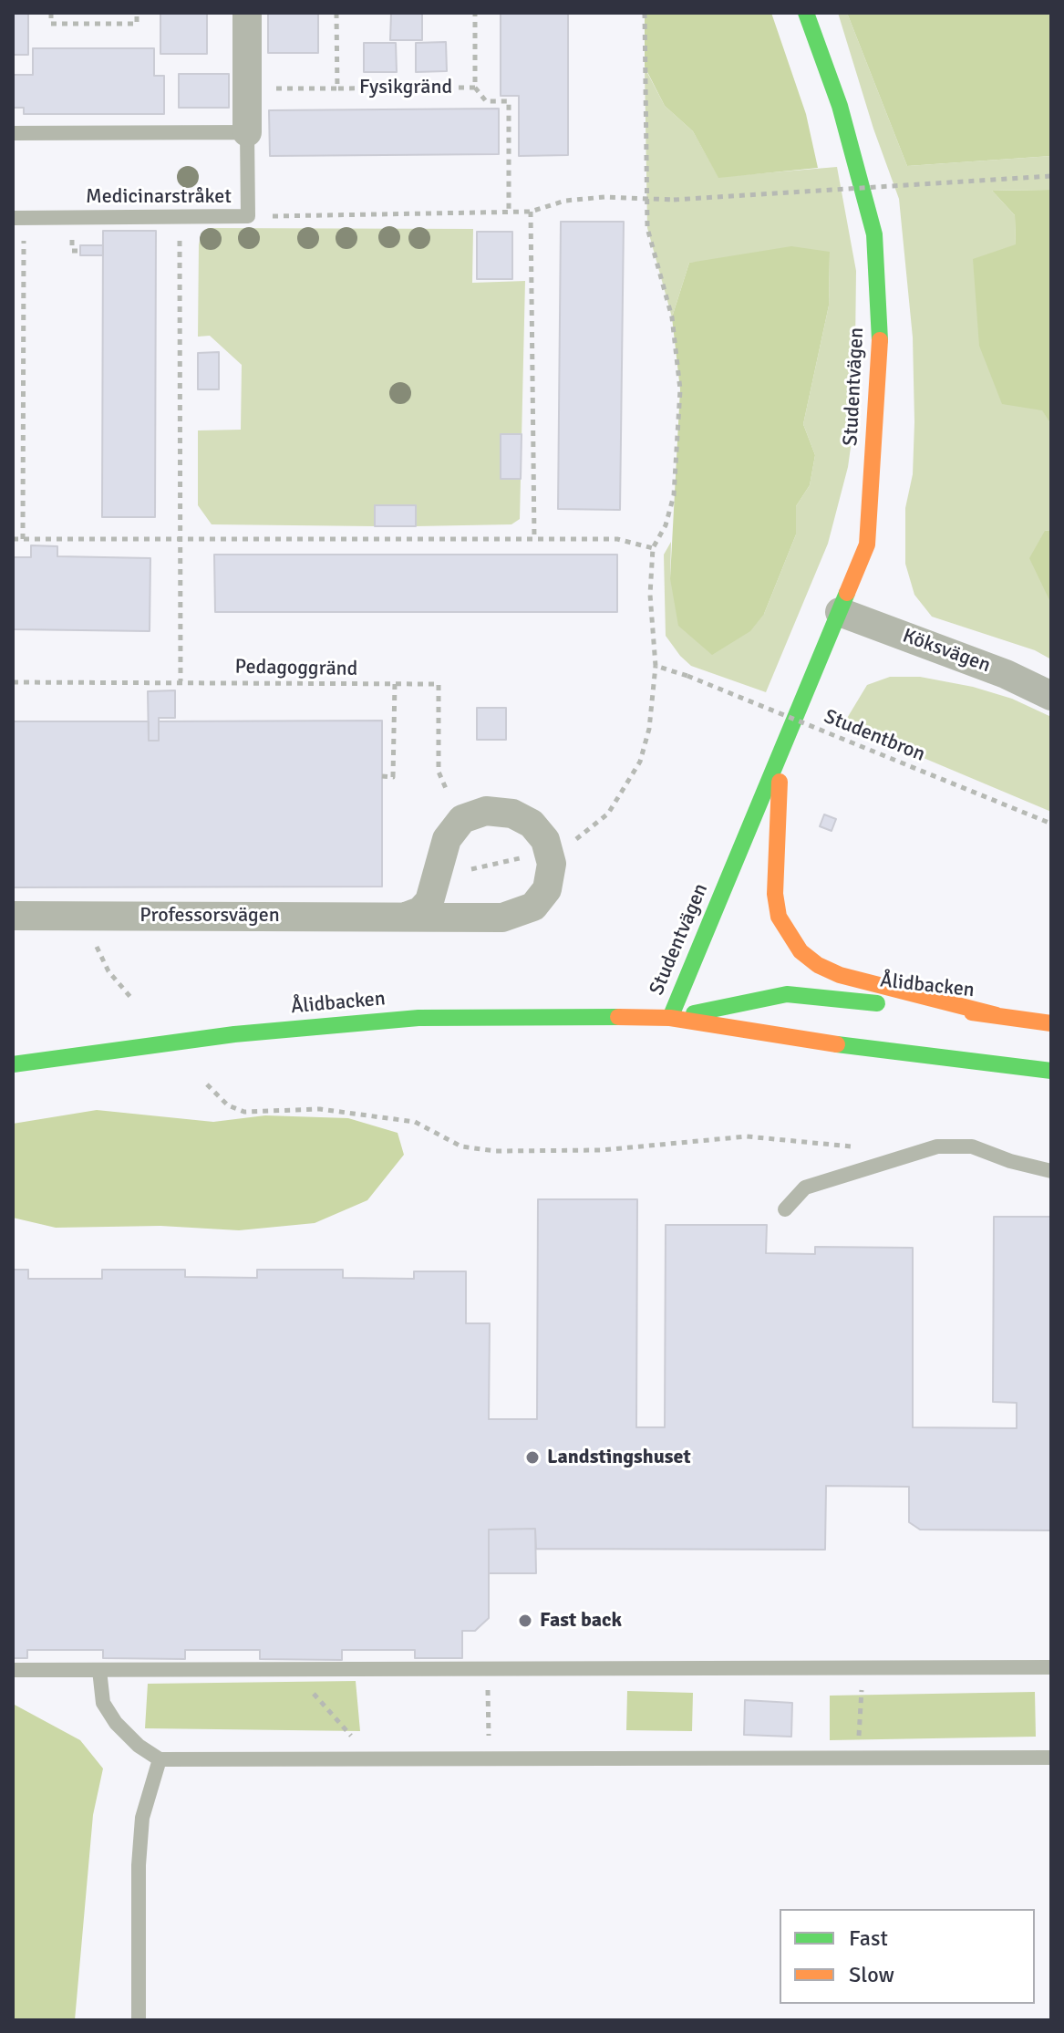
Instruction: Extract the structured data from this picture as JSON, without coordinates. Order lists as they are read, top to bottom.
{
  "streets": {
    "main road": ["Studentvägen", "Ålidbacken"],
    "street": ["Köksvägen", "Professorsvägen"],
    "lane": ["Medicinarstråket"],
    "path": ["Fysikgränd", "Pedagoggränd", "Studentbron"]
  },
  "crossings": [
    ["Studentvägen", "Köksvägen"],
    ["Studentvägen", "Ålidbacken"]
  ],
  "places": ["Landstingshuset", "Fast back"],
  "legend": ["Fast", "Slow"]
}
